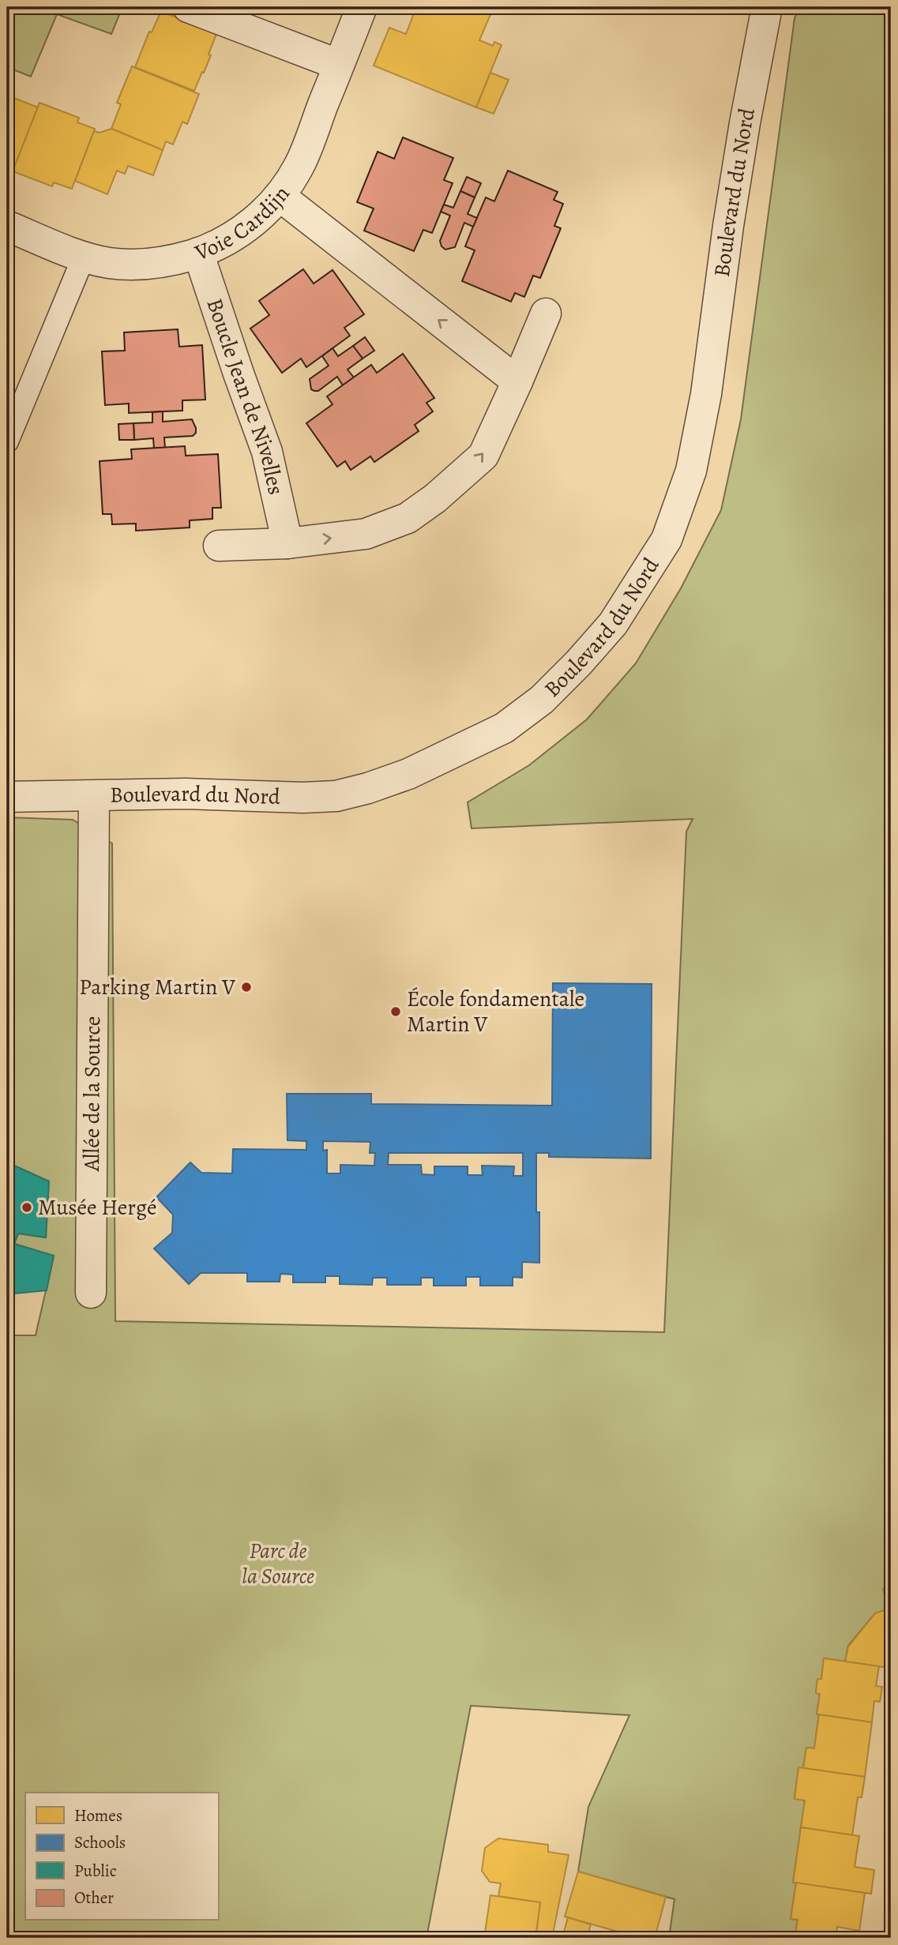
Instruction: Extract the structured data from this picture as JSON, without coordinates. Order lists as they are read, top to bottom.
{
  "streets": {
    "street": [
      "Boulevard du Nord",
      "Voie Cardijn",
      "Boucle Jean de Nivelles",
      "Allée de la Source"
    ]
  },
  "crossings": [
    ["Boulevard du Nord", "Allée de la Source"],
    ["Voie Cardijn", "Boucle Jean de Nivelles"]
  ],
  "parks": ["Parc de la Source"],
  "places": ["Parking Martin V", "École fondamentale Martin V", "Musée Hergé"],
  "legend": [
    "Homes",
    "Schools",
    "Public",
    "Other"
  ]
}
